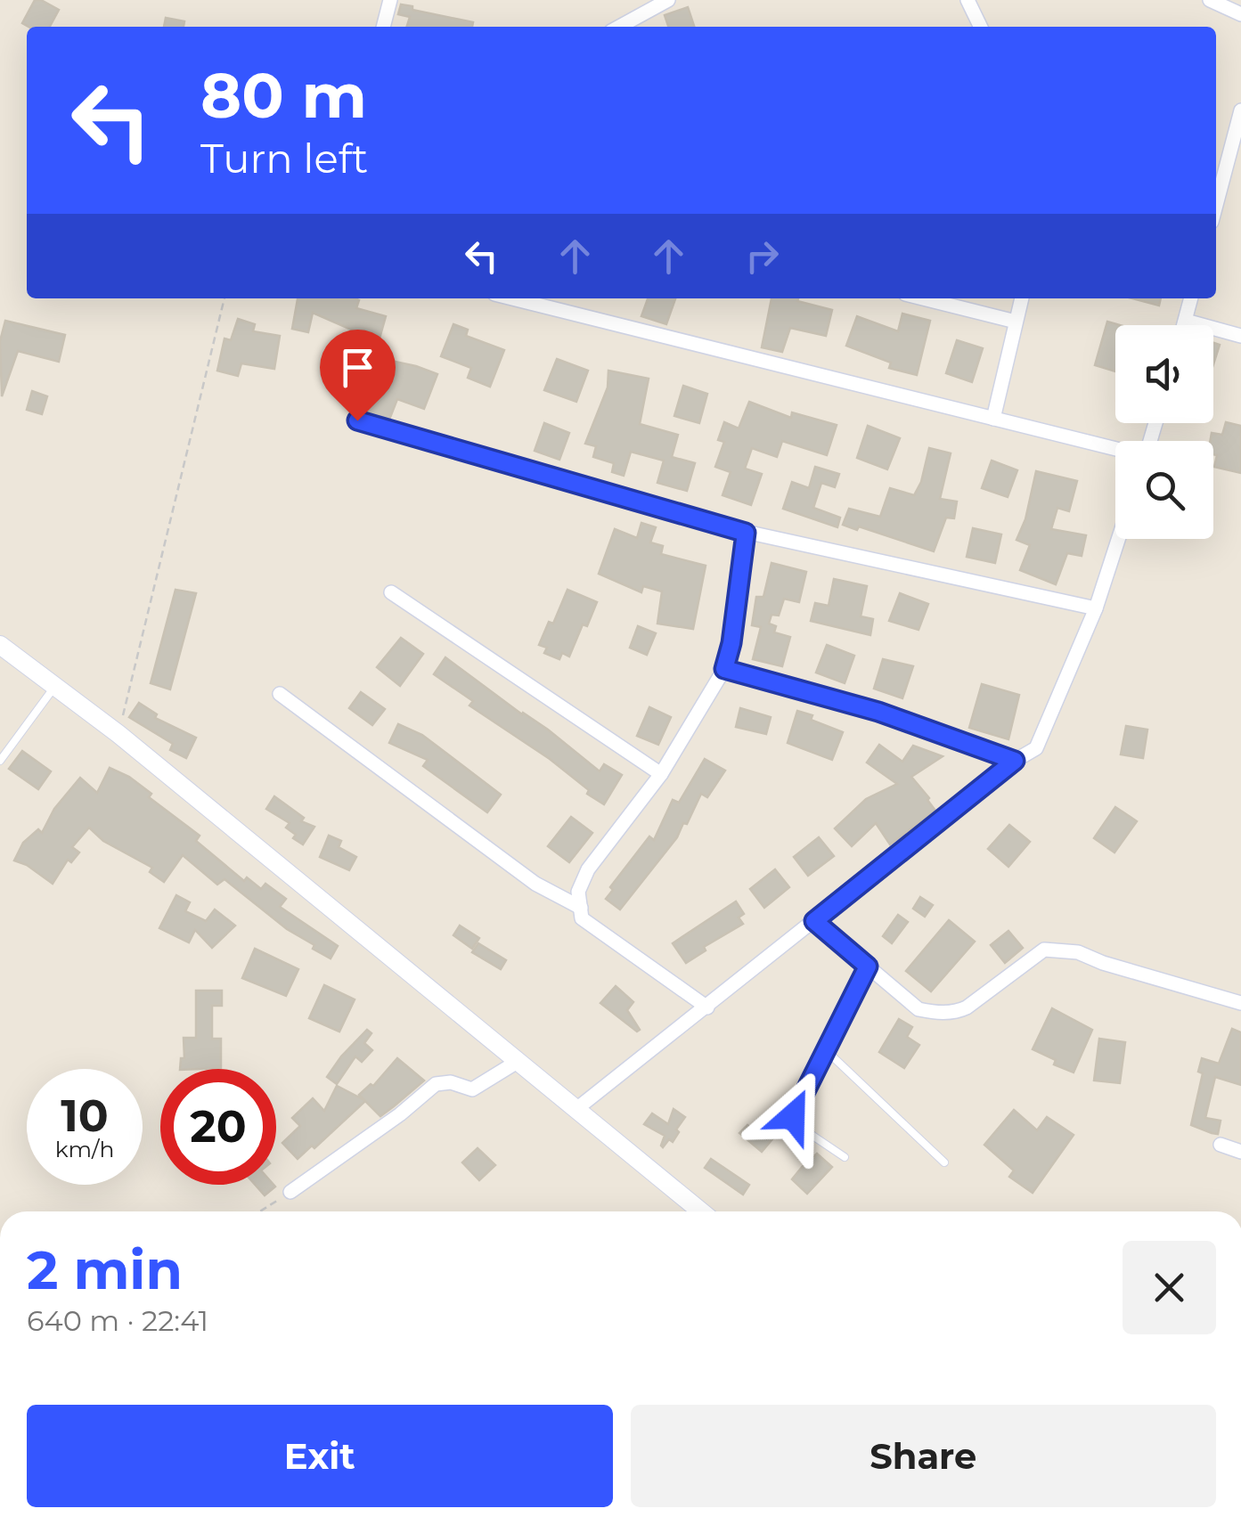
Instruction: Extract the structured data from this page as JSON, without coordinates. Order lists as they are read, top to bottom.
{
  "page": {
    "turn": ["80 m", "Turn left"],
    "speed": "10 km/h",
    "limit": "20",
    "heading": ["2 min", "640 m · 22:41"],
    "buttons": ["Exit", "Share"]
  }
}
